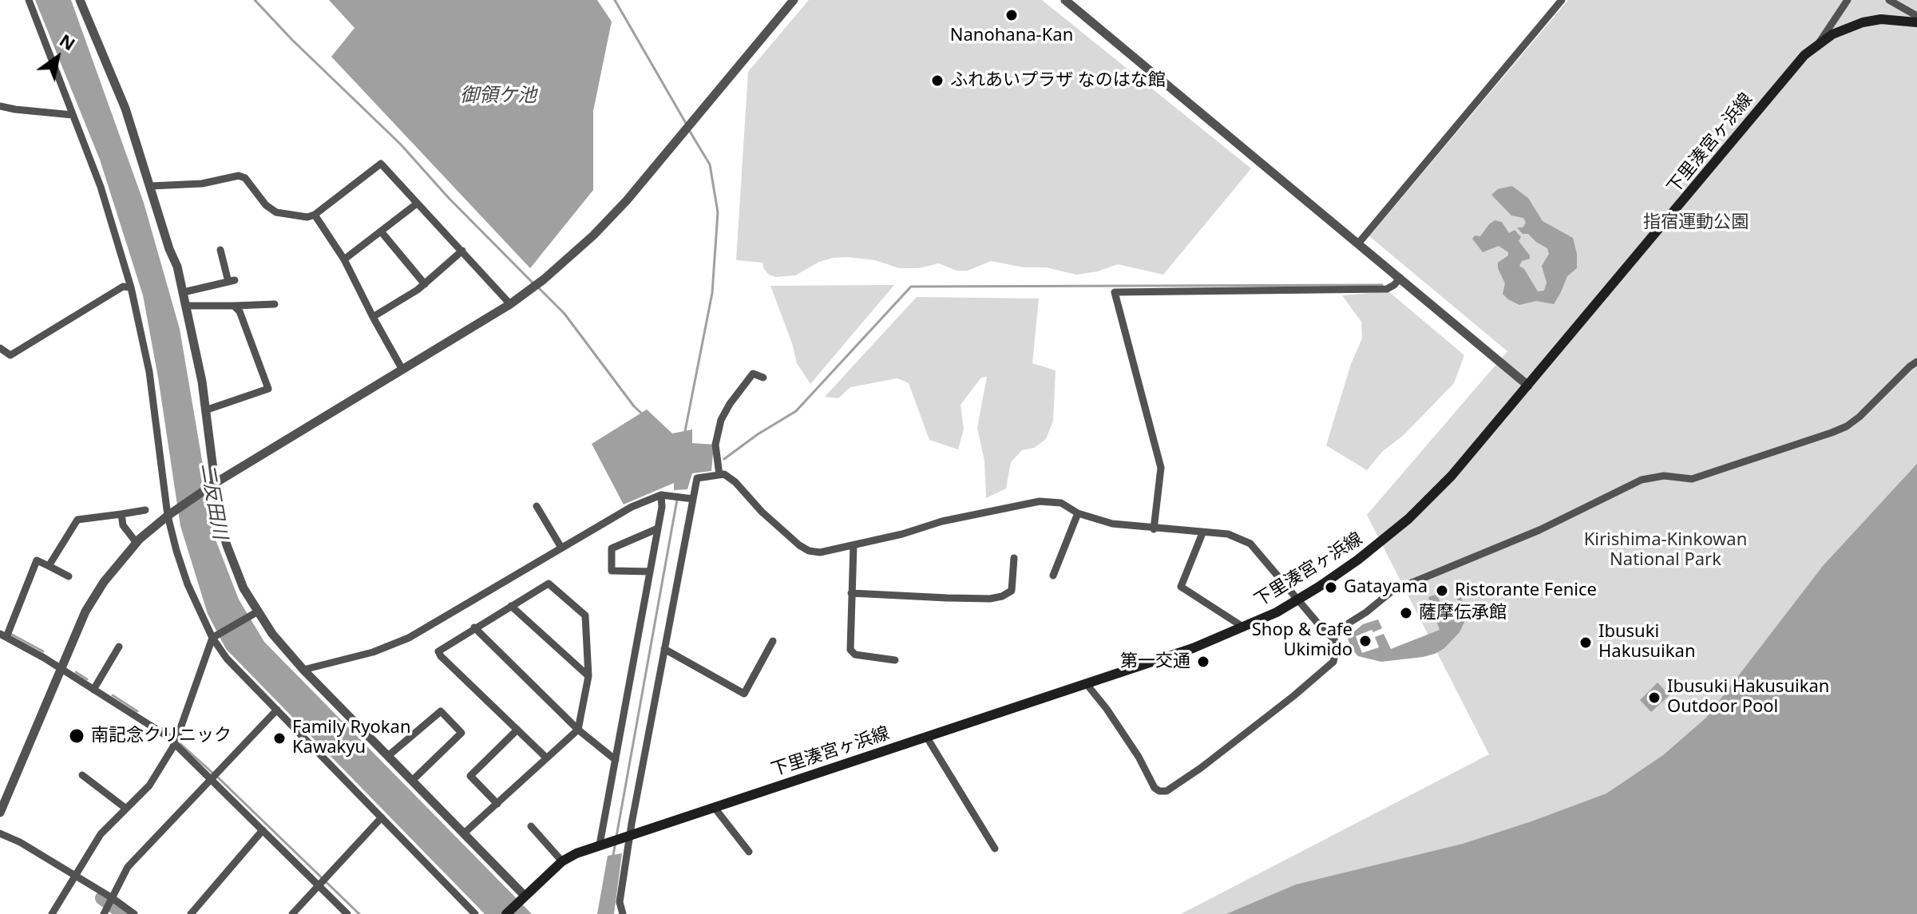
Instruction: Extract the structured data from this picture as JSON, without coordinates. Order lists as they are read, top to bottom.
{
  "streets": {
    "main road": ["下里湊宮ヶ浜線"]
  },
  "water": ["御領ケ池", "二反田川"],
  "parks": ["指宿運動公園", "Kirishima-Kinkowan National Park"],
  "places": [
    "Nanohana-Kan",
    "ふれあいプラザ なのはな館",
    "Gatayama",
    "Ristorante Fenice",
    "薩摩伝承館",
    "Shop & Cafe Ukimido",
    "Ibusuki Hakusuikan",
    "第一交通",
    "Ibusuki Hakusuikan Outdoor Pool",
    "南記念クリニック",
    "Family Ryokan Kawakyu"
  ],
  "north": "top right"
}
